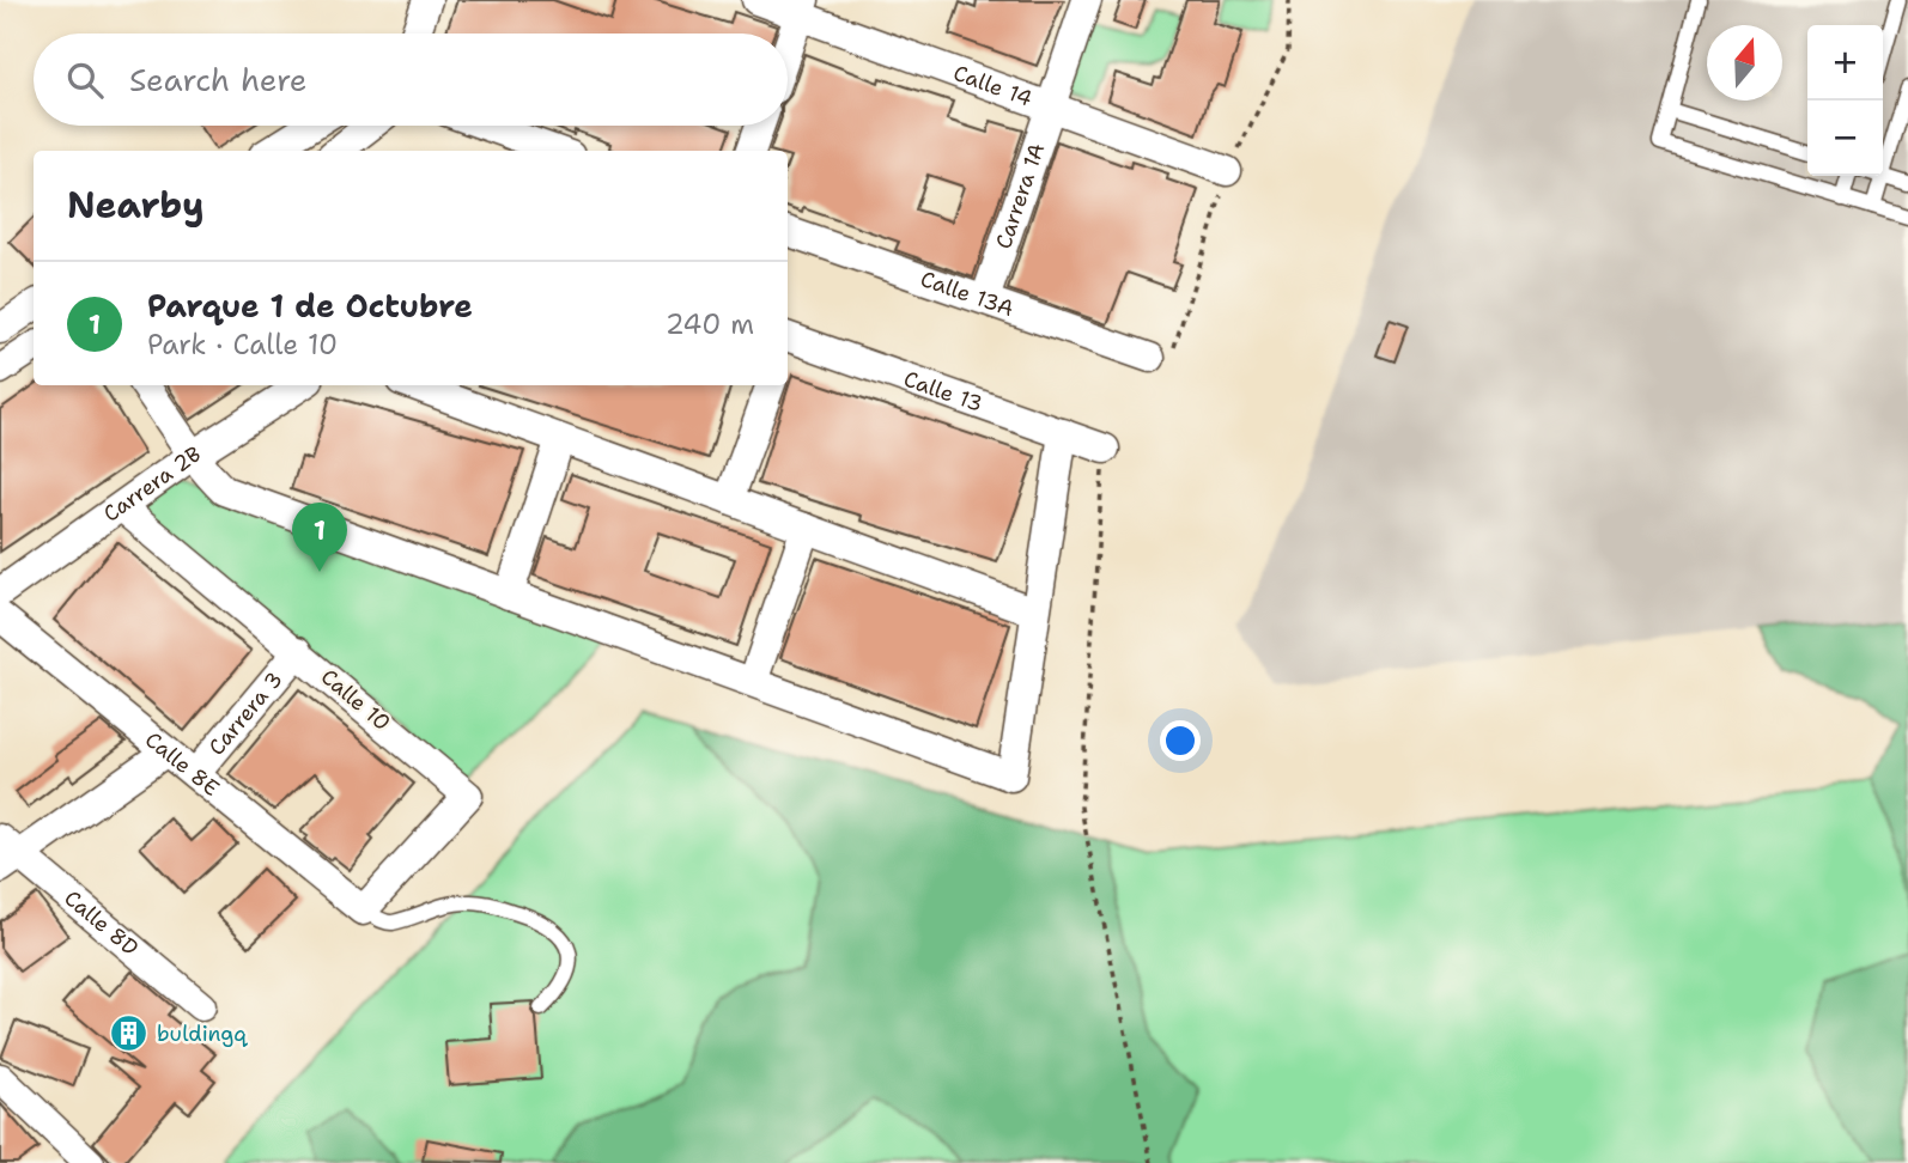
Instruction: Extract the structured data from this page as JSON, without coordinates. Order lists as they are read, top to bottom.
{
  "streets": {
    "street": [
      "Calle 14",
      "Carrera 1A",
      "Calle 13A",
      "Calle 13",
      "Carrera 2B",
      "Calle 10",
      "Carrera 3",
      "Calle 8E",
      "Calle 8D"
    ]
  },
  "crossings": [
    ["Calle 14", "Carrera 1A"],
    ["Carrera 1A", "Calle 13A"],
    ["Carrera 2B", "Calle 10"],
    ["Calle 10", "Carrera 3"],
    ["Calle 10", "Calle 8E"],
    ["Carrera 3", "Calle 8E"]
  ],
  "places": {
    "building": ["buldingq"]
  },
  "north": "top",
  "page": {
    "map_buttons": ["+", "−"],
    "search": "Search here",
    "heading": "Nearby",
    "list": [
      {
        "mark": "1",
        "name": "Parque 1 de Octubre",
        "note": "Park · Calle 10",
        "value": "240 m"
      }
    ],
    "pins": "1"
  }
}
